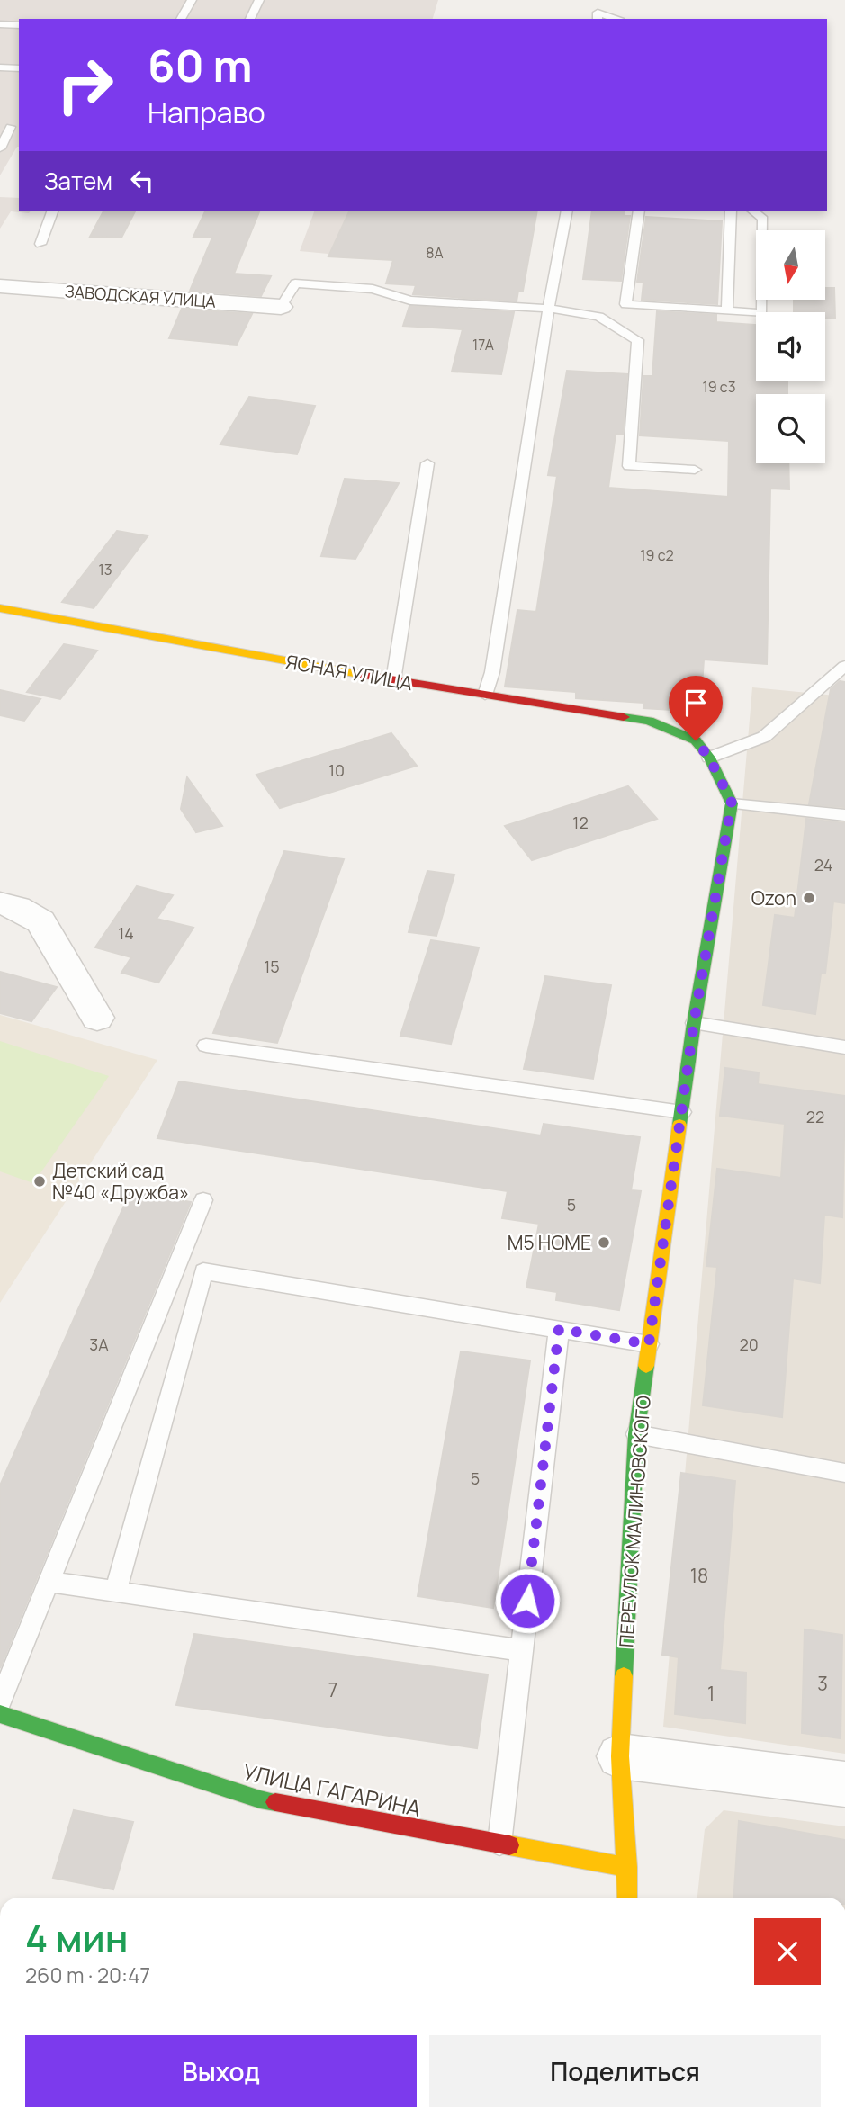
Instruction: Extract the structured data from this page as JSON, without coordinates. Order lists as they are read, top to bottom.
{
  "streets": {
    "street": [
      "ЗАВОДСКАЯ УЛИЦА",
      "ЯСНАЯ УЛИЦА",
      "ПЕРЕУЛОК МАЛИНОВСКОГО",
      "УЛИЦА ГАГАРИНА"
    ]
  },
  "crossings": [
    ["ПЕРЕУЛОК МАЛИНОВСКОГО", "УЛИЦА ГАГАРИНА"]
  ],
  "places": ["Ozon", "Детский сад №40 «Дружба»", "M5 HOME"],
  "house_numbers": [
    "8А",
    "17А",
    "19 с3",
    "19 с2",
    "13",
    "10",
    "12",
    "24",
    "14",
    "15",
    "22",
    "5",
    "3А",
    "20",
    "5",
    "18",
    "3",
    "7",
    "1"
  ],
  "north": "bottom",
  "page": {
    "turn": ["60 m", "Направо"],
    "then": "Затем",
    "heading": ["4 мин", "260 m · 20:47"],
    "buttons": ["Выход", "Поделиться"]
  }
}
